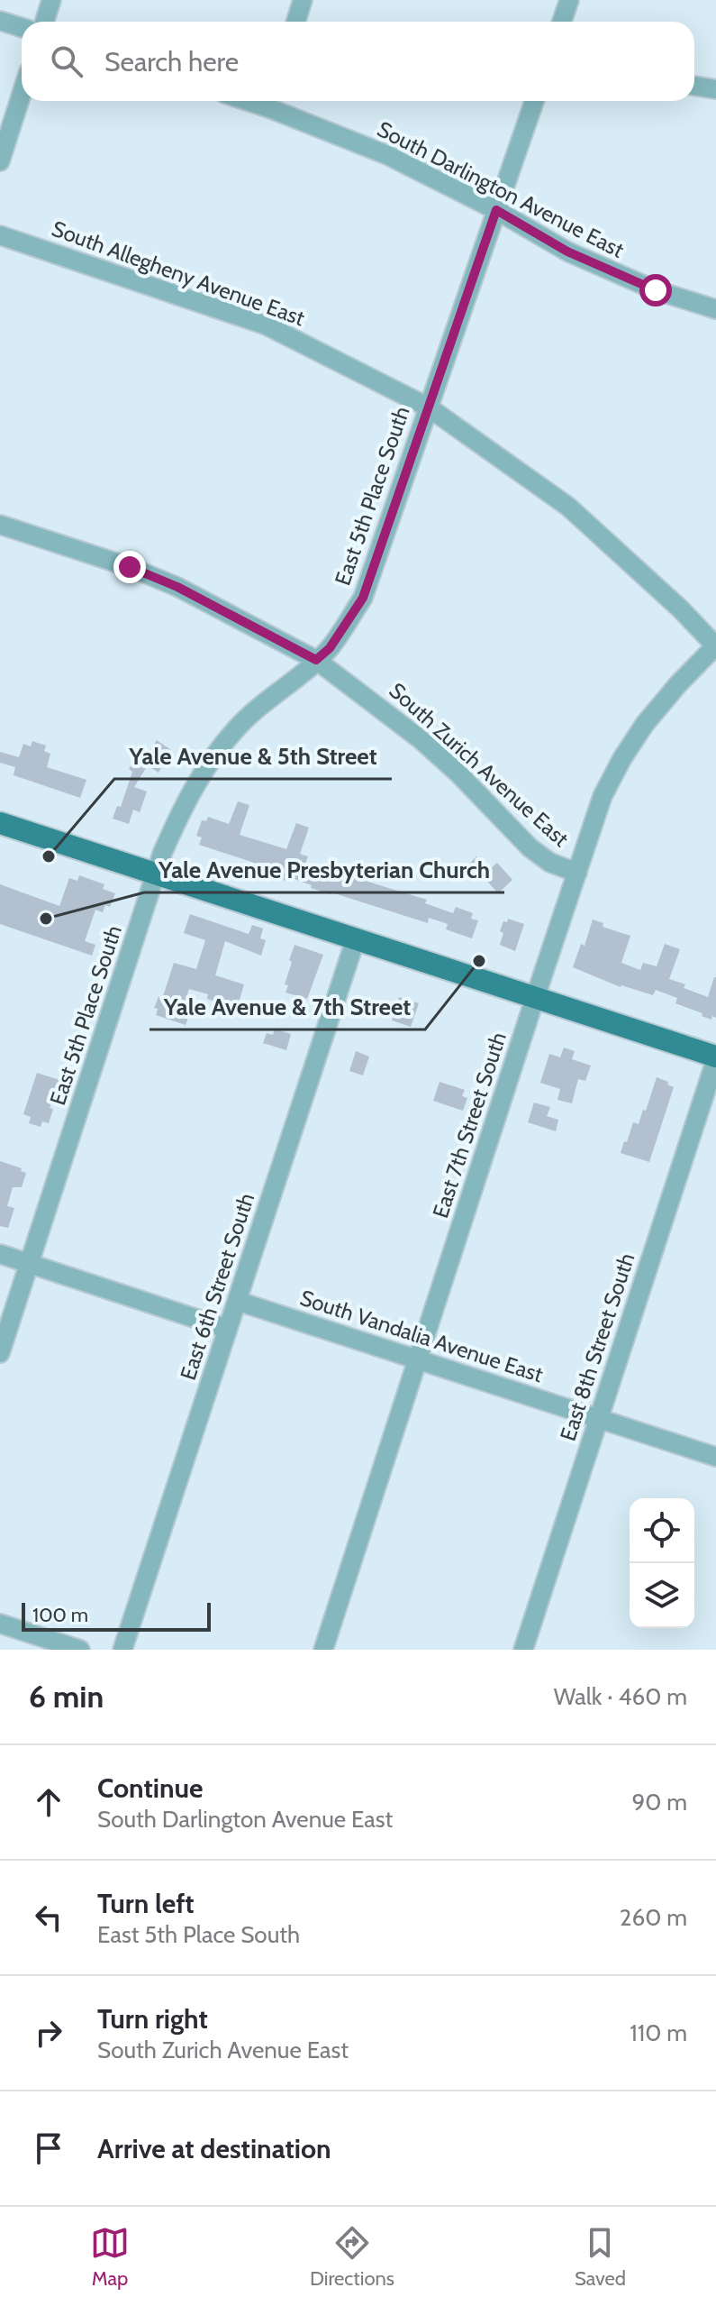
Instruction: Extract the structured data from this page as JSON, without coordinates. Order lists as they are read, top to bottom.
{
  "streets": {
    "street": [
      "South Darlington Avenue East",
      "South Allegheny Avenue East",
      "East 5th Place South",
      "South Zurich Avenue East",
      "East 7th Street South",
      "East 6th Street South",
      "South Vandalia Avenue East",
      "East 8th Street South"
    ]
  },
  "crossings": [
    ["South Darlington Avenue East", "East 5th Place South"],
    ["South Allegheny Avenue East", "East 5th Place South"],
    ["South Allegheny Avenue East", "East 7th Street South"],
    ["East 5th Place South", "South Zurich Avenue East"],
    ["South Zurich Avenue East", "East 7th Street South"],
    ["East 7th Street South", "South Vandalia Avenue East"],
    ["East 6th Street South", "South Vandalia Avenue East"],
    ["South Vandalia Avenue East", "East 8th Street South"]
  ],
  "places": ["Yale Avenue & 5th Street", "Yale Avenue Presbyterian Church", "Yale Avenue & 7th Street"],
  "scale_bar": "100 m",
  "page": {
    "search": "Search here",
    "scale": "100 m",
    "heading": ["6 min", "Walk · 460 m"],
    "list": [
      ["Continue", "South Darlington Avenue East", "90 m"],
      ["Turn left", "East 5th Place South", "260 m"],
      ["Turn right", "South Zurich Avenue East", "110 m"],
      "Arrive at destination"
    ],
    "nav": ["Map", "Directions", "Saved"]
  }
}
